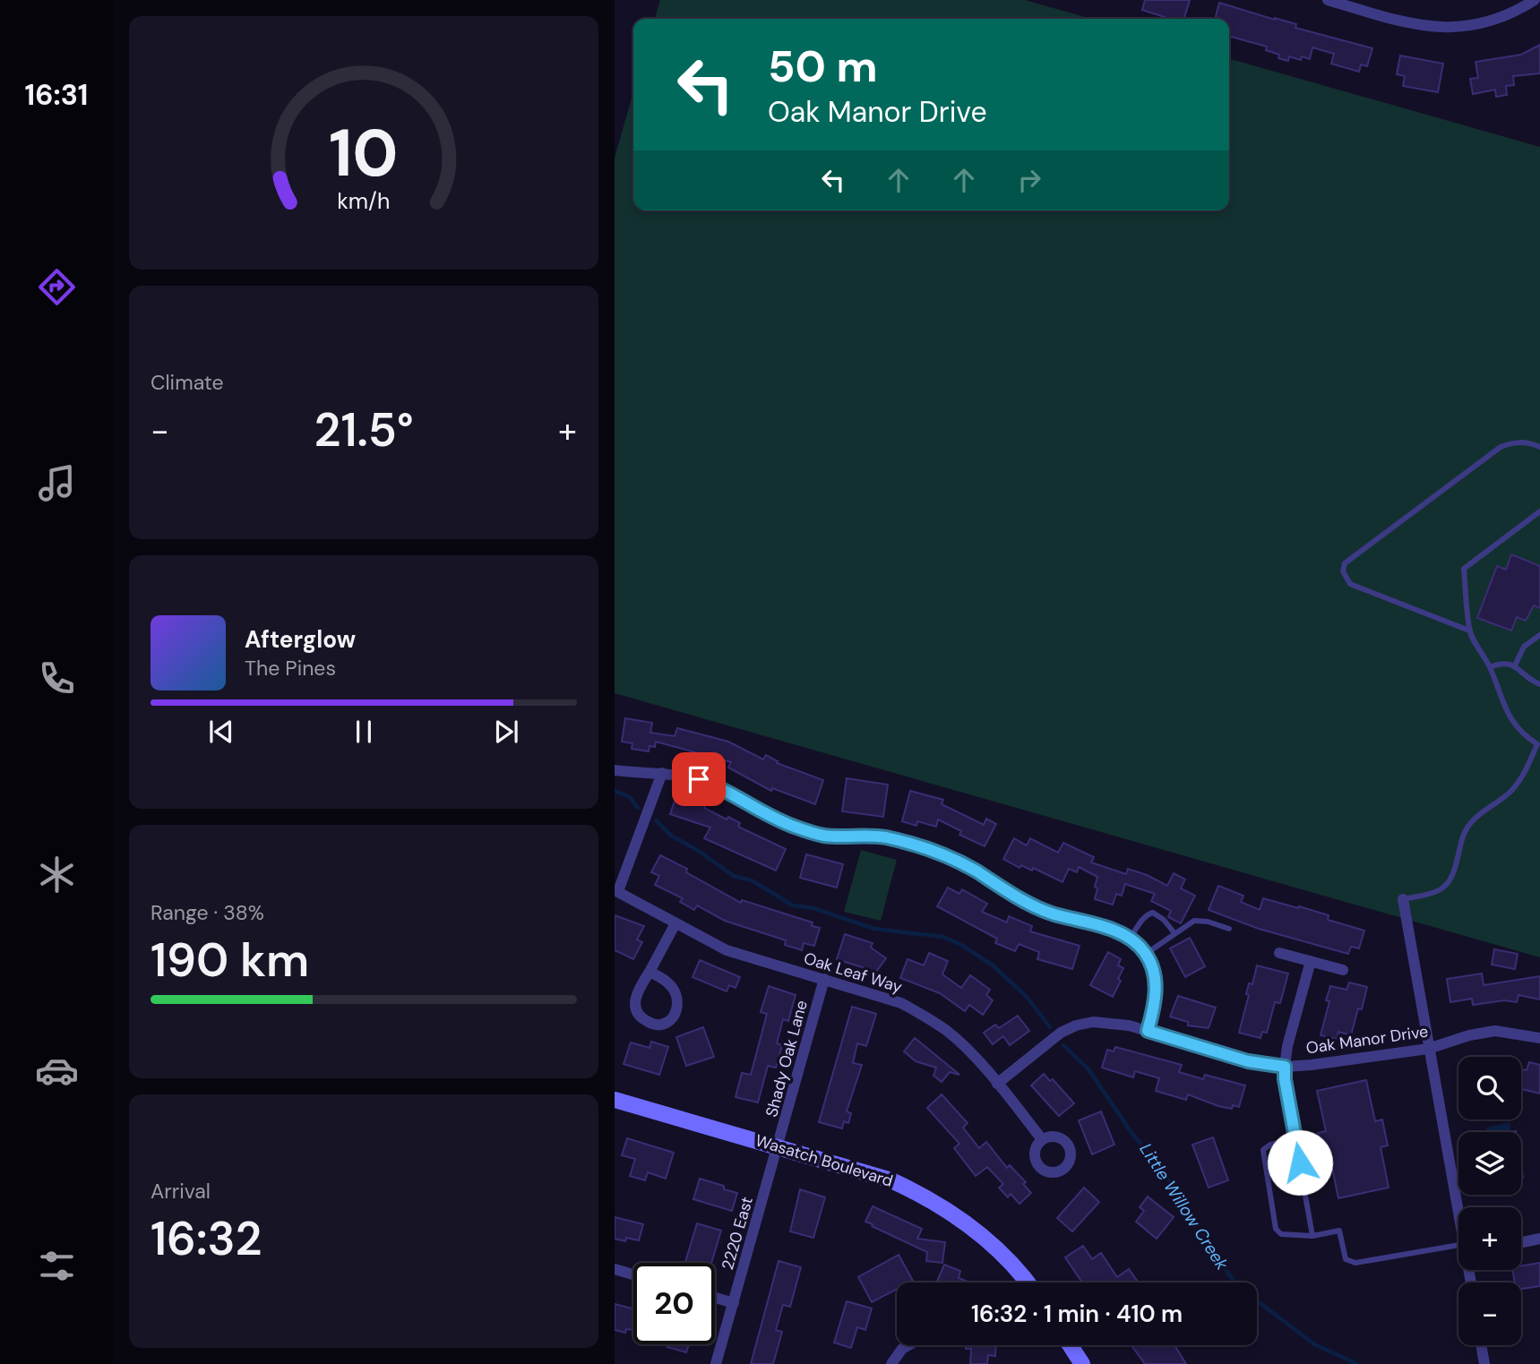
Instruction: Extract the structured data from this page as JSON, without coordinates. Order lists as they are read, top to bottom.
{
  "streets": {
    "main road": ["Wasatch Boulevard"],
    "street": [
      "Oak Leaf Way",
      "Oak Manor Drive",
      "Shady Oak Lane",
      "2220 East"
    ]
  },
  "crossings": [
    ["Oak Leaf Way", "Oak Manor Drive"],
    ["Oak Leaf Way", "Shady Oak Lane"],
    ["Shady Oak Lane", "Wasatch Boulevard"],
    ["Shady Oak Lane", "2220 East"],
    ["Wasatch Boulevard", "2220 East"]
  ],
  "water": ["Little Willow Creek"],
  "page": {
    "tabs": "16:31",
    "turn": ["50 m", "Oak Manor Drive"],
    "tile": [
      "Climate",
      ["Range · 38%", "190 km"],
      ["Arrival", "16:32"]
    ],
    "heat": ["−", "21.5°", "+"],
    "song": ["Afterglow", "The Pines"],
    "map_buttons": ["+", "−"],
    "limit": "20",
    "trip": "16:32 · 1 min · 410 m",
    "gauge": ["10", "km/h"]
  }
}
